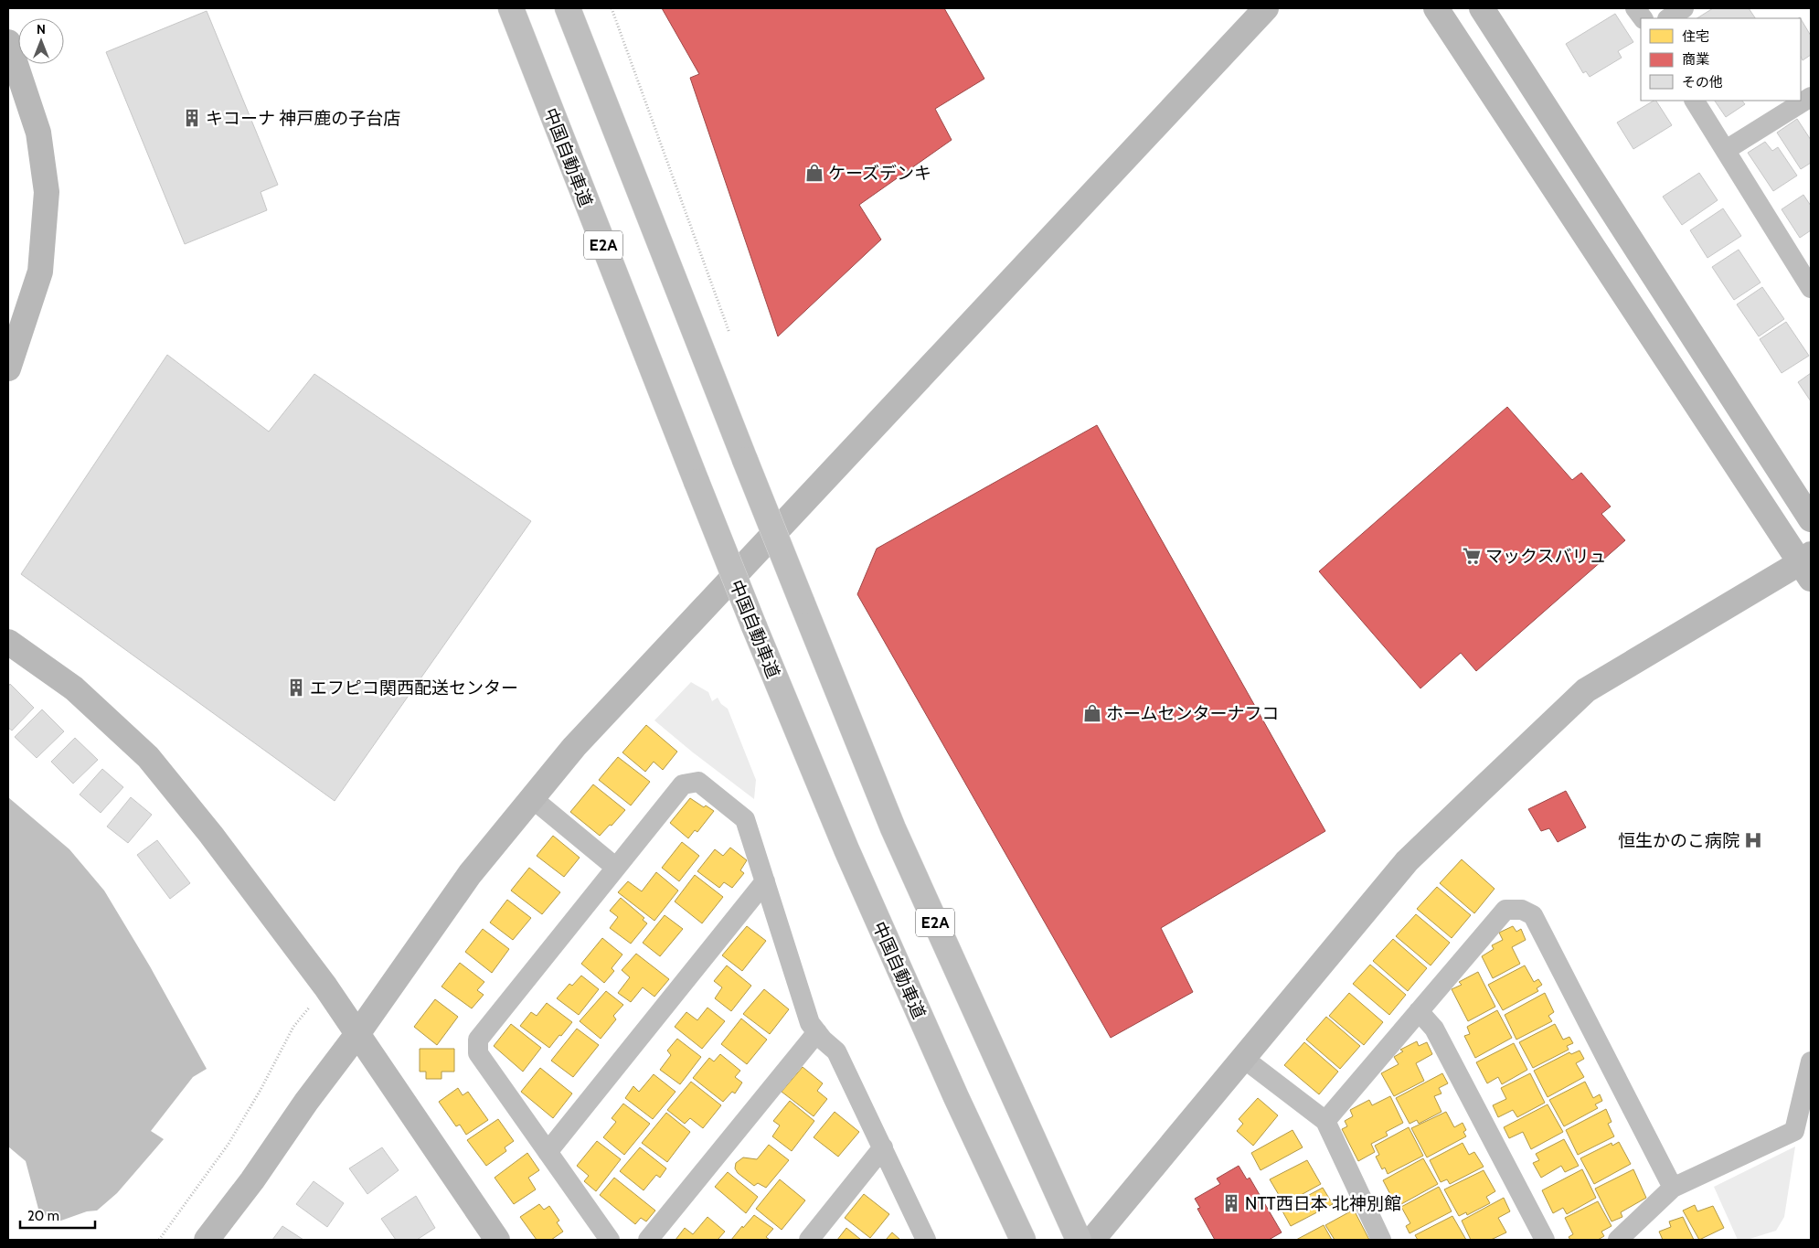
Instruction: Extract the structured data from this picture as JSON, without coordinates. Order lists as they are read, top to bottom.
{
  "streets": {
    "highway": ["中国自動車道", "E2A"]
  },
  "places": {
    "building": ["キコーナ 神戸鹿の子台店", "エフピコ関西配送センター", "NTT西日本 北神別館"],
    "shop": ["ケーズデンキ", "ホームセンターナフコ"],
    "supermarket": ["マックスバリュ"],
    "hospital": ["恒生かのこ病院"]
  },
  "legend": ["住宅", "商業", "その他"],
  "scale_bar": "20 m",
  "north": "top"
}
